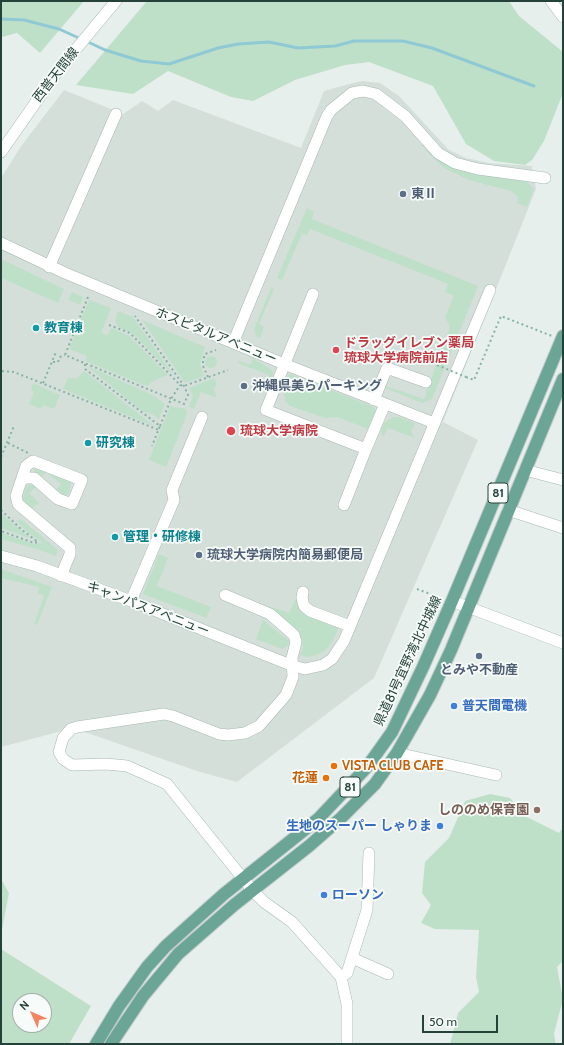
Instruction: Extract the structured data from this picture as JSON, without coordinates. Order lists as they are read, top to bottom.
{
  "streets": {
    "main road": ["81", "県道81号宜野湾北中城線"],
    "street": ["西普天間線", "ホスピタルアベニュー", "キャンパスアベニュー"]
  },
  "crossings": [
    ["ホスピタルアベニュー", "キャンパスアベニュー"]
  ],
  "places": [
    "東Ⅱ",
    "教育棟",
    "ドラッグイレブン薬局 琉球大学病院前店",
    "沖縄県美らパーキング",
    "琉球大学病院",
    "研究棟",
    "管理・研修棟",
    "琉球大学病院内簡易郵便局",
    "とみや不動産",
    "普天間電機",
    "VISTA CLUB CAFE",
    "花蓮",
    "しののめ保育園",
    "生地のスーパー しゃりま",
    "ローソン"
  ],
  "scale_bar": "50 m",
  "north": "top left"
}
